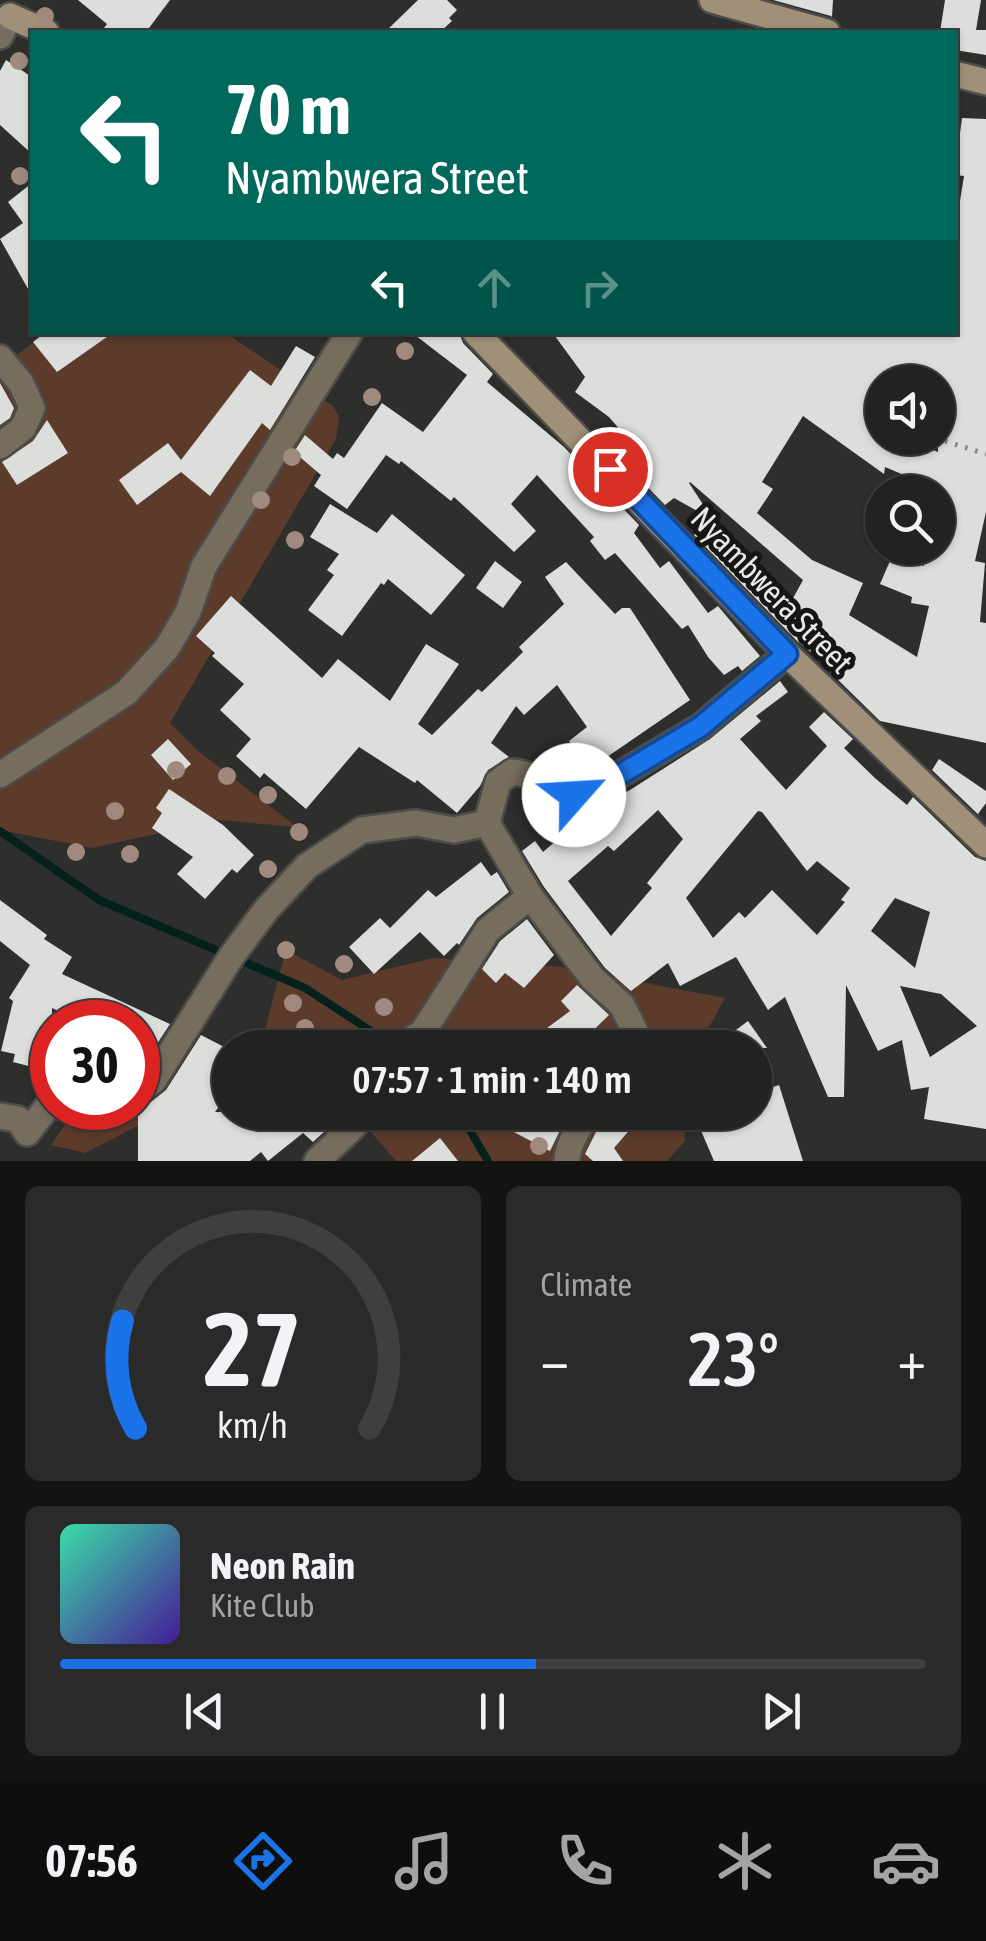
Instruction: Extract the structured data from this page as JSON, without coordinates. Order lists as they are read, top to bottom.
{
  "streets": {
    "street": ["Nyambwera Street"]
  },
  "page": {
    "turn": ["70 m", "Nyambwera Street"],
    "limit": "30",
    "trip": "07:57 · 1 min · 140 m",
    "tile": "Climate",
    "heat": ["−", "23°", "+"],
    "song": ["Neon Rain", "Kite Club"],
    "tabs": "07:56",
    "gauge": ["27", "km/h"]
  }
}
